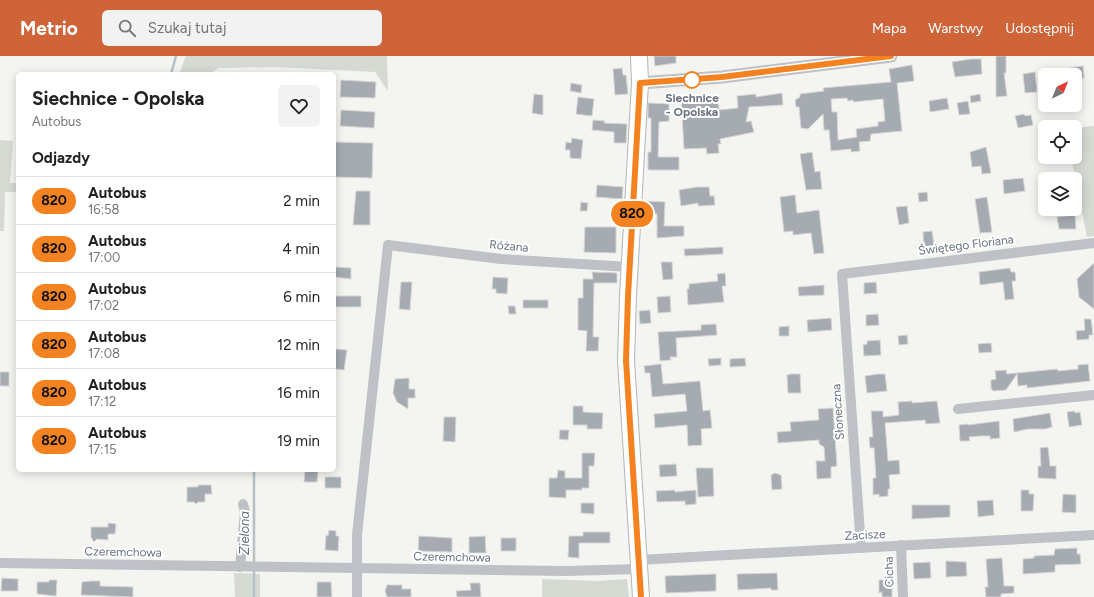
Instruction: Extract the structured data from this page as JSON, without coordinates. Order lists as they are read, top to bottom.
{
  "streets": {
    "street": [
      "Świętego Floriana",
      "Różana",
      "Słoneczna",
      "Zacisze",
      "Czeremchowa",
      "Cicha"
    ]
  },
  "crossings": [
    ["Świętego Floriana", "Słoneczna"],
    ["Różana", "Czeremchowa"],
    ["Słoneczna", "Zacisze"],
    ["Zacisze", "Czeremchowa"],
    ["Zacisze", "Cicha"]
  ],
  "water": ["Zielona"],
  "places": ["Siechnice - Opolska"],
  "lines": ["bus line 820"],
  "north": "top right",
  "page": {
    "header": "Metrio",
    "search": "Szukaj tutaj",
    "nav": ["Mapa", "Warstwy", "Udostępnij"],
    "on_map": "820",
    "heading": [
      ["Siechnice - Opolska", "Autobus"],
      "Odjazdy"
    ],
    "list": [
      {
        "mark": "820",
        "name": "Autobus",
        "note": "16:58",
        "value": "2 min"
      },
      {
        "mark": "820",
        "name": "Autobus",
        "note": "17:00",
        "value": "4 min"
      },
      {
        "mark": "820",
        "name": "Autobus",
        "note": "17:02",
        "value": "6 min"
      },
      {
        "mark": "820",
        "name": "Autobus",
        "note": "17:08",
        "value": "12 min"
      },
      {
        "mark": "820",
        "name": "Autobus",
        "note": "17:12",
        "value": "16 min"
      },
      {
        "mark": "820",
        "name": "Autobus",
        "note": "17:15",
        "value": "19 min"
      }
    ]
  }
}
